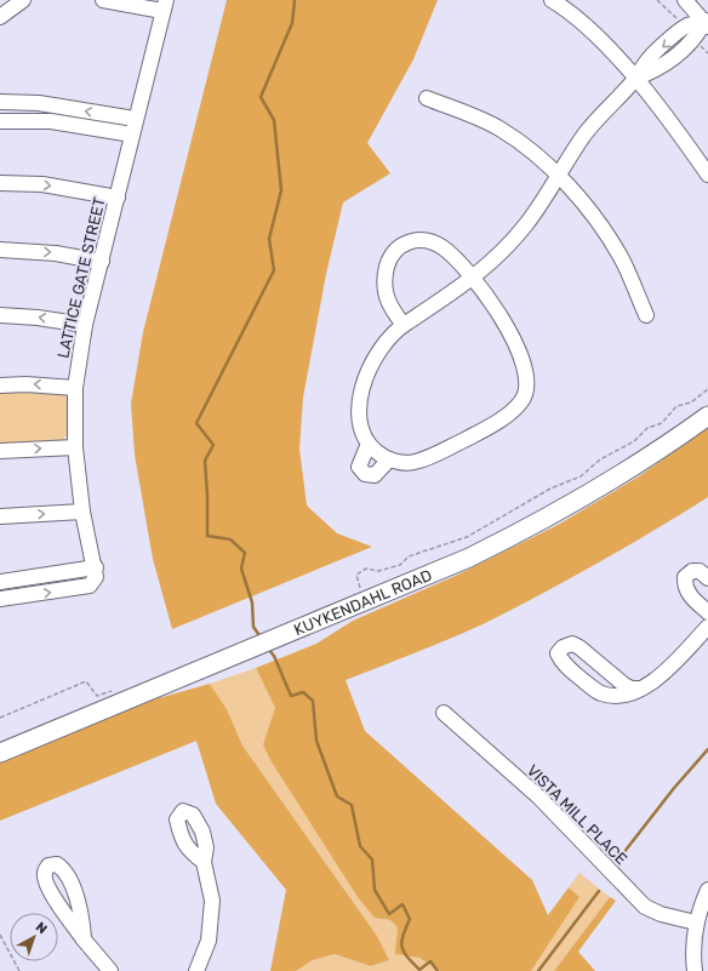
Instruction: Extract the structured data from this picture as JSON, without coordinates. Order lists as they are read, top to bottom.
{
  "streets": {
    "main road": ["KUYKENDAHL ROAD"],
    "street": ["LATTICE GATE STREET", "VISTA MILL PLACE"]
  },
  "north": "top right"
}
